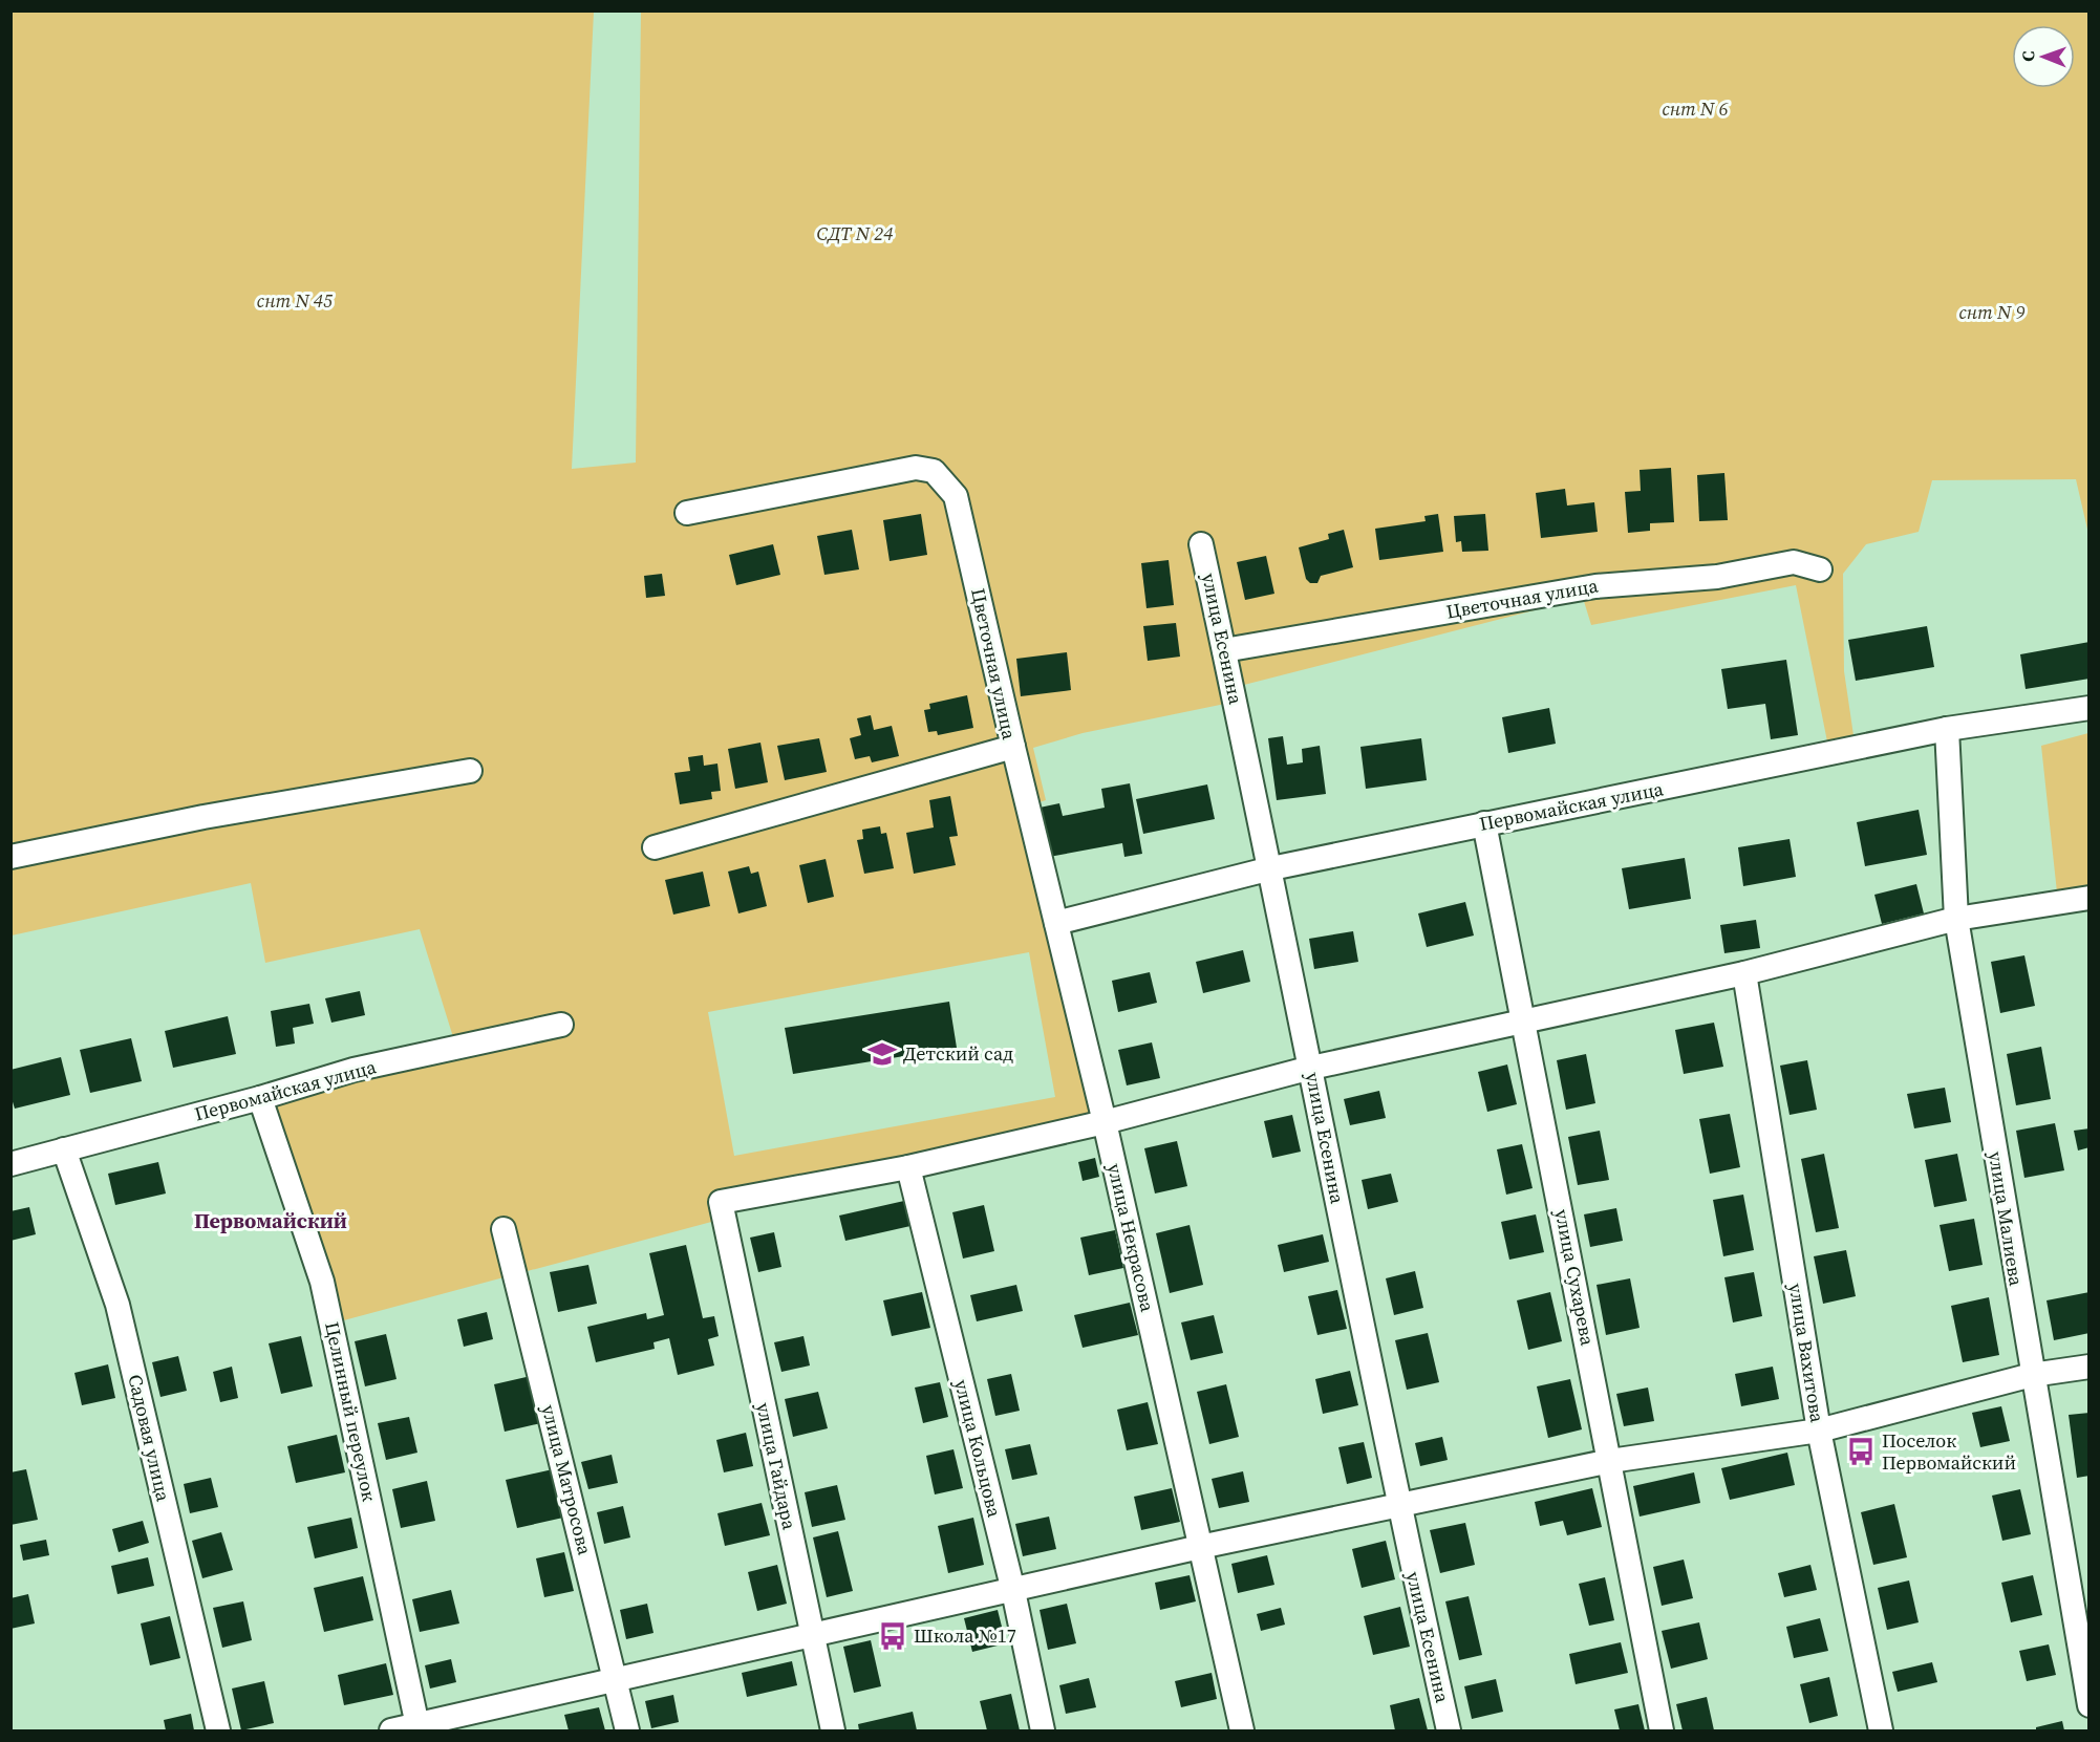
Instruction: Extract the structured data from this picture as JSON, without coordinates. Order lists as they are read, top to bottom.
{
  "streets": {
    "street": [
      "Цветочная улица",
      "улица Есенина",
      "Первомайская улица",
      "улица Малиева",
      "улица Некрасова",
      "улица Сухарева",
      "улица Вахитова",
      "Целинный переулок",
      "Садовая улица",
      "улица Кольцова",
      "улица Гайдара",
      "улица Матросова"
    ]
  },
  "crossings": [
    ["Цветочная улица", "улица Есенина"],
    ["Цветочная улица", "улица Некрасова"],
    ["улица Есенина", "Первомайская улица"],
    ["Первомайская улица", "улица Малиева"],
    ["Первомайская улица", "улица Некрасова"],
    ["Первомайская улица", "улица Сухарева"],
    ["Первомайская улица", "Целинный переулок"],
    ["Первомайская улица", "Садовая улица"],
    ["улица Кольцова", "улица Гайдара"]
  ],
  "districts": ["Первомайский"],
  "parks": [
    "снт N 6",
    "СДТ N 24",
    "снт N 45",
    "снт N 9"
  ],
  "places": {
    "school or university": ["Детский сад"],
    "bus stop": ["Поселок Первомайский", "Школа №17"]
  },
  "north": "left"
}
